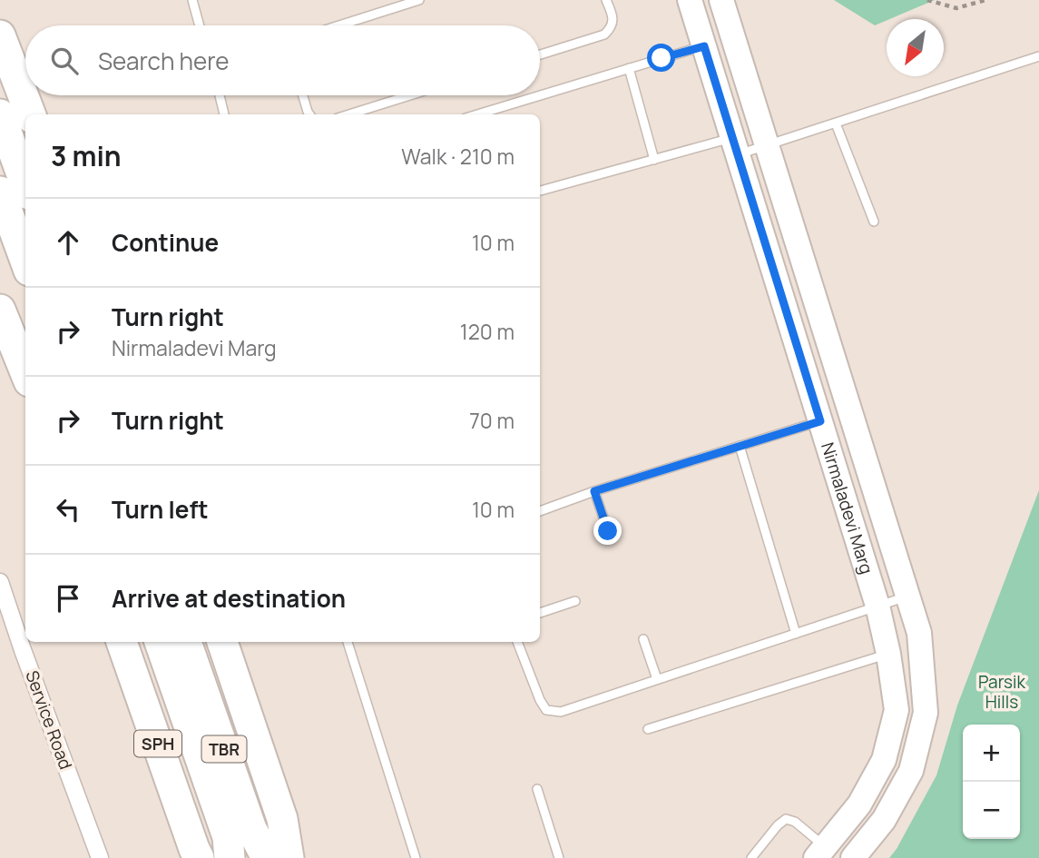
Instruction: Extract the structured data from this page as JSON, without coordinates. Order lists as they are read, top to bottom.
{
  "streets": {
    "highway": ["SPH", "TBR"],
    "main road": ["Nirmaladevi Marg"],
    "street": ["Service Road"]
  },
  "parks": ["Parsik Hills"],
  "north": "bottom left",
  "page": {
    "search": "Search here",
    "heading": ["3 min", "Walk · 210 m"],
    "list": [
      ["Continue", "10 m"],
      ["Turn right", "Nirmaladevi Marg", "120 m"],
      ["Turn right", "70 m"],
      ["Turn left", "10 m"],
      "Arrive at destination"
    ],
    "map_buttons": ["+", "−"]
  }
}
